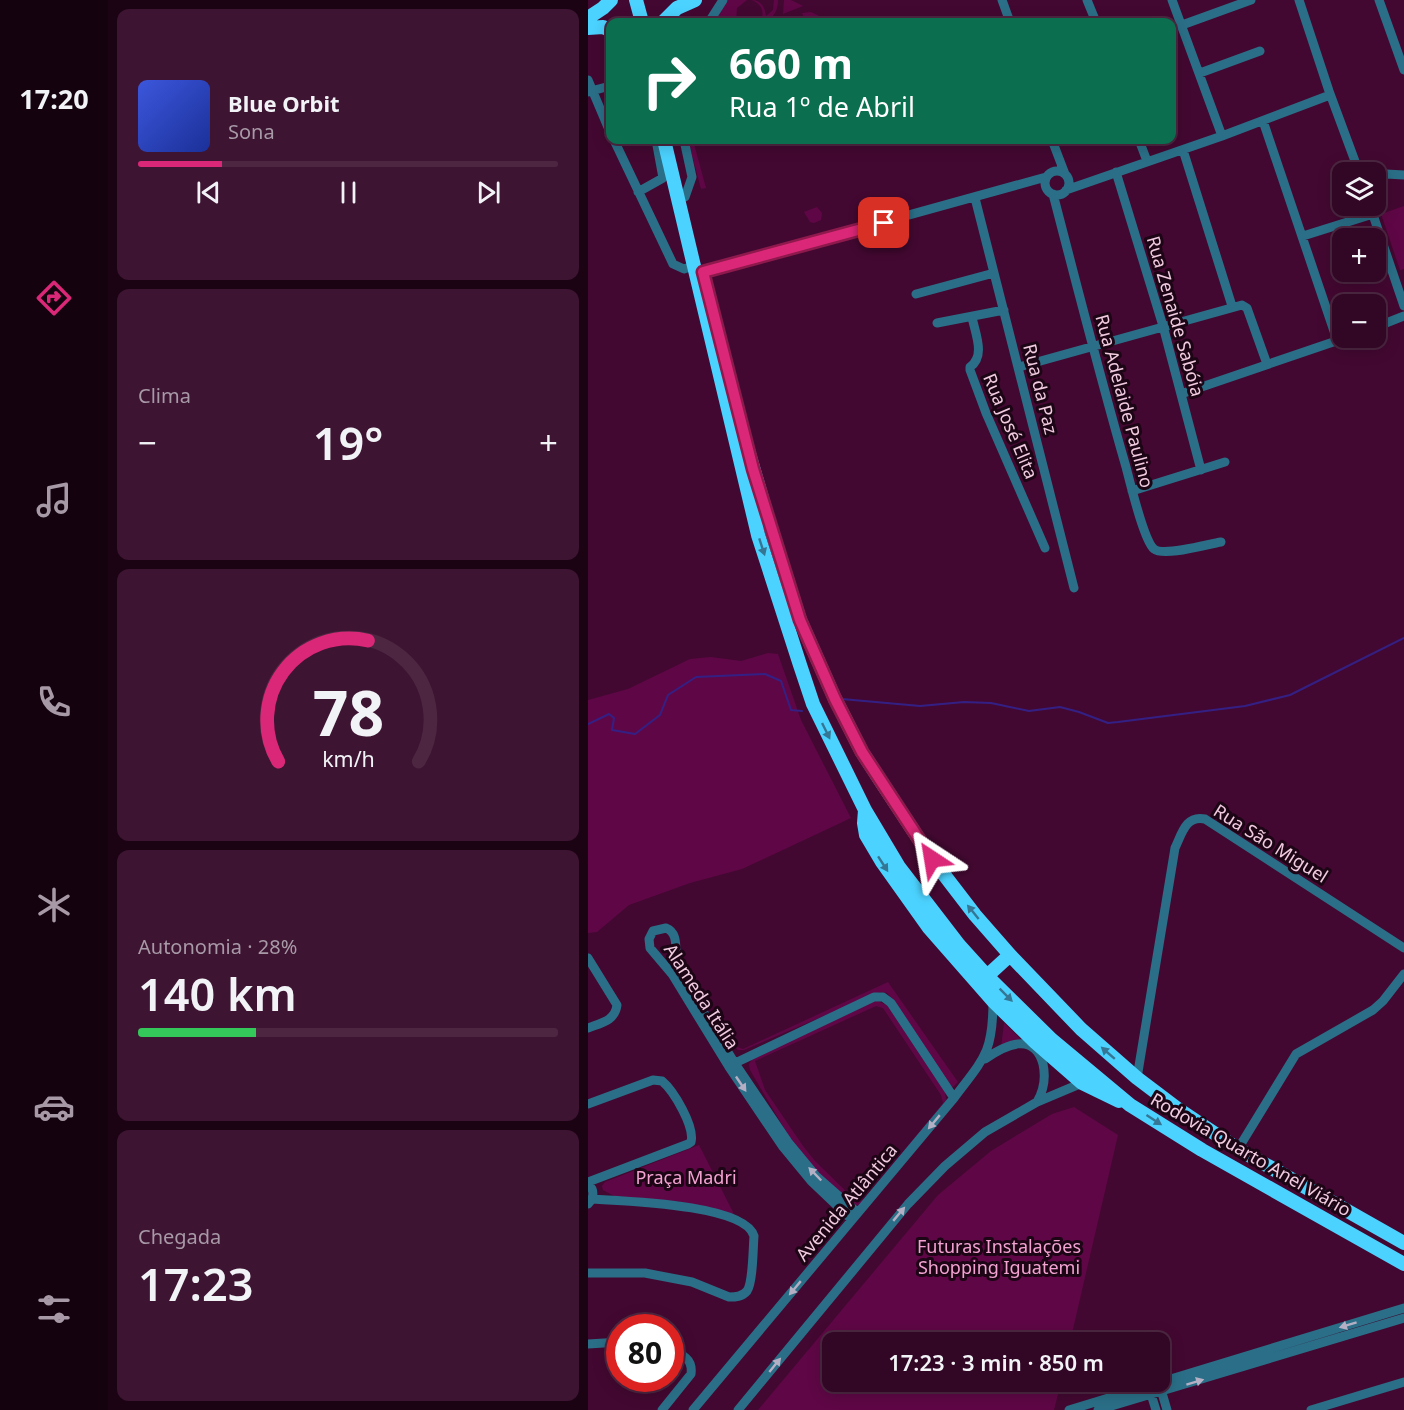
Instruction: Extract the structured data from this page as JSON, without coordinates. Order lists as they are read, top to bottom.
{
  "streets": {
    "highway": ["Rodovia Quarto Anel Viário"],
    "street": [
      "Rua Zenaide Sabóia",
      "Rua da Paz",
      "Rua Adelaide Paulino",
      "Rua José Elita",
      "Rua São Miguel",
      "Alameda Itália",
      "Avenida Atlântica"
    ]
  },
  "crossings": [
    ["Rua São Miguel", "Rodovia Quarto Anel Viário"],
    ["Alameda Itália", "Avenida Atlântica"]
  ],
  "parks": ["Praça Madri", "Futuras Instalações Shopping Iguatemi"],
  "page": {
    "tabs": "17:20",
    "turn": ["660 m", "Rua 1º de Abril"],
    "song": ["Blue Orbit", "Sona"],
    "map_buttons": ["+", "−"],
    "tile": [
      "Clima",
      ["Autonomia · 28%", "140 km"],
      ["Chegada", "17:23"]
    ],
    "heat": ["−", "19°", "+"],
    "limit": "80",
    "trip": "17:23 · 3 min · 850 m",
    "gauge": ["78", "km/h"]
  }
}
